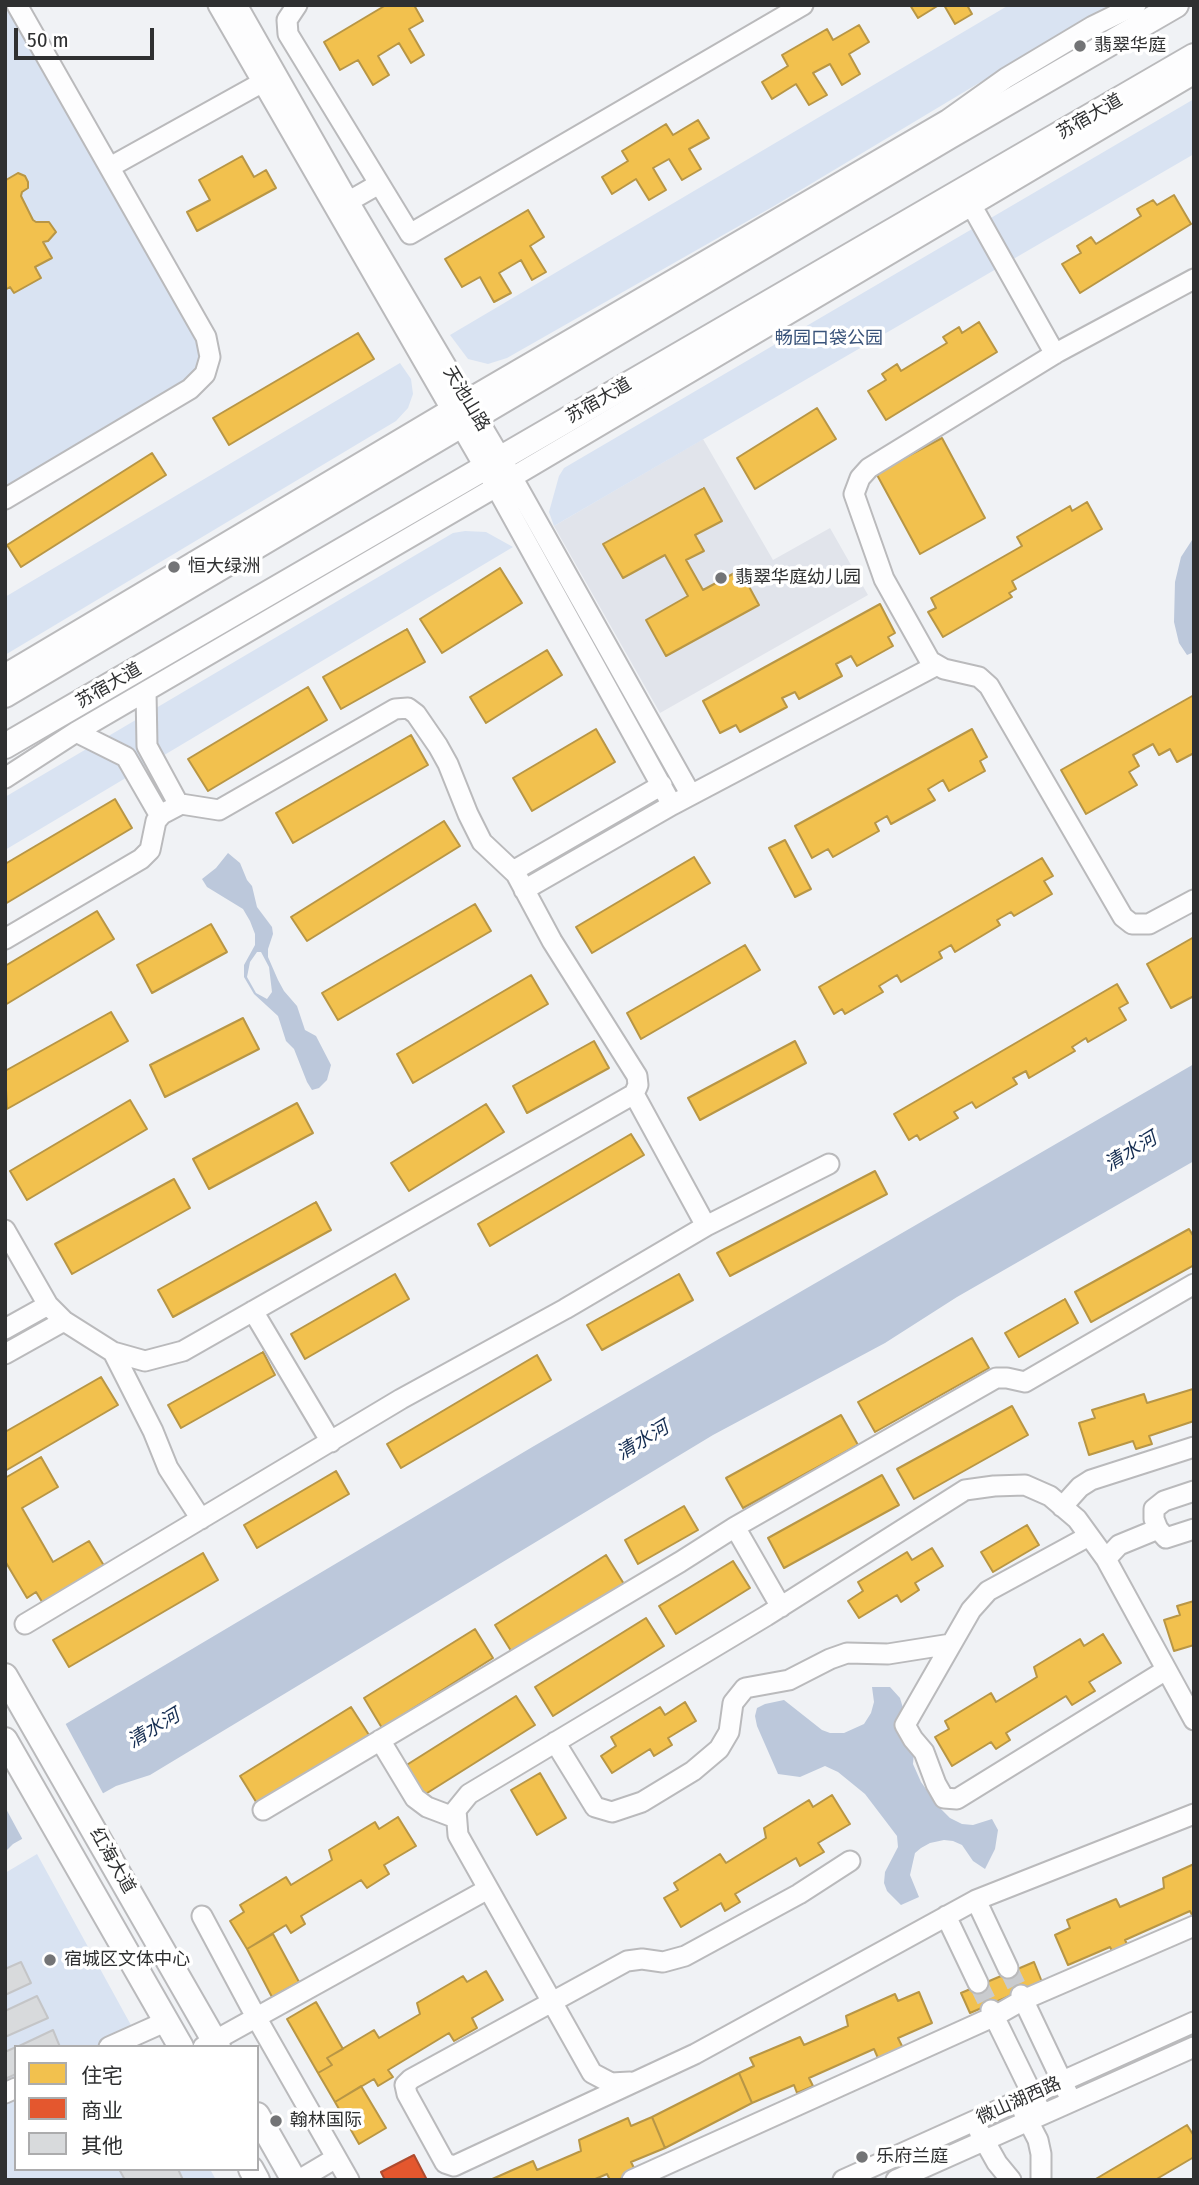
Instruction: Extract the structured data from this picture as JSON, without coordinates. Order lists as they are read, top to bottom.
{
  "streets": {
    "main road": ["苏宿大道", "红海大道"],
    "street": ["天池山路", "微山湖西路"]
  },
  "crossings": [
    ["苏宿大道", "天池山路"]
  ],
  "water": ["清水河"],
  "parks": ["畅园口袋公园"],
  "places": [
    "翡翠华庭",
    "恒大绿洲",
    "翡翠华庭幼儿园",
    "宿城区文体中心",
    "翰林国际",
    "乐府兰庭"
  ],
  "legend": ["住宅", "商业", "其他"],
  "scale_bar": "50 m"
}
